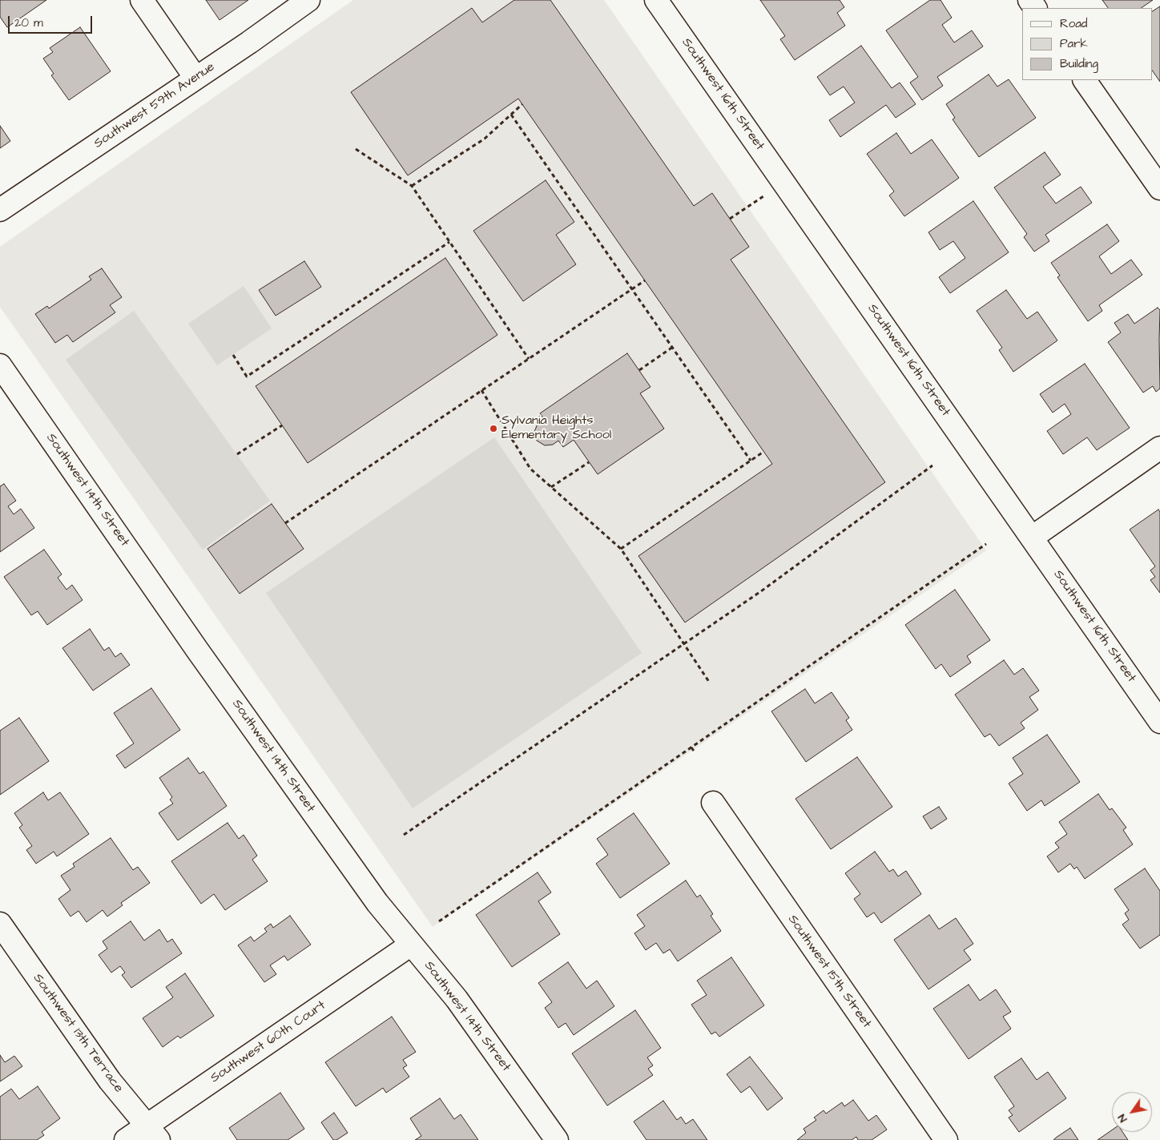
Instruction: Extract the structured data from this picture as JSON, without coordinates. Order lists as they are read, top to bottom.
{
  "streets": {
    "street": [
      "Southwest 16th Street",
      "Southwest 59th Avenue",
      "Southwest 14th Street",
      "Southwest 15th Street",
      "Southwest 13th Terrace",
      "Southwest 60th Court"
    ]
  },
  "crossings": [
    ["Southwest 14th Street", "Southwest 60th Court"],
    ["Southwest 13th Terrace", "Southwest 60th Court"]
  ],
  "places": ["Sylvania Heights Elementary School"],
  "legend": ["Road", "Park", "Building"],
  "scale_bar": "20 m",
  "north": "bottom left"
}
